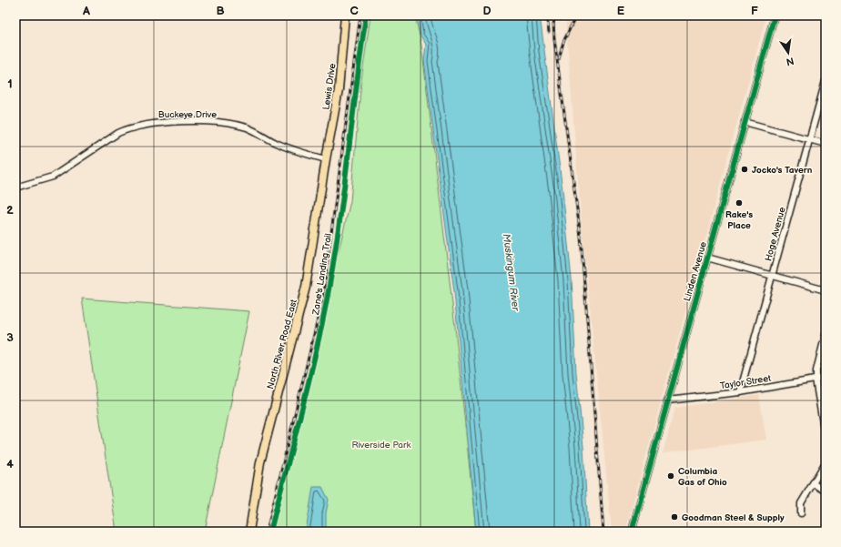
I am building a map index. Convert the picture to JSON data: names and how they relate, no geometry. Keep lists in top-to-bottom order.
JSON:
{
  "streets": {
    "main road": ["Lewis Drive", "North River Road East"],
    "street": [
      "Buckeye Drive",
      "Hoge Avenue",
      "Linden Avenue",
      "Taylor Street"
    ],
    "cycle path": ["Zane's Landing Trail"]
  },
  "crossings": [
    ["Lewis Drive", "Buckeye Drive"],
    ["Lewis Drive", "North River Road East"],
    ["Buckeye Drive", "North River Road East"],
    ["Hoge Avenue", "Taylor Street"],
    ["Linden Avenue", "Taylor Street"]
  ],
  "water": ["Muskingum River"],
  "parks": ["Riverside Park"],
  "places": [
    "Jocko's Tavern",
    "Rake's Place",
    "Columbia Gas of Ohio",
    "Goodman Steel & Supply"
  ],
  "north": "bottom",
  "grid": {
    "columns": [
      "A",
      "B",
      "C",
      "D",
      "E",
      "F"
    ],
    "rows": [
      "1",
      "2",
      "3",
      "4"
    ]
  }
}
